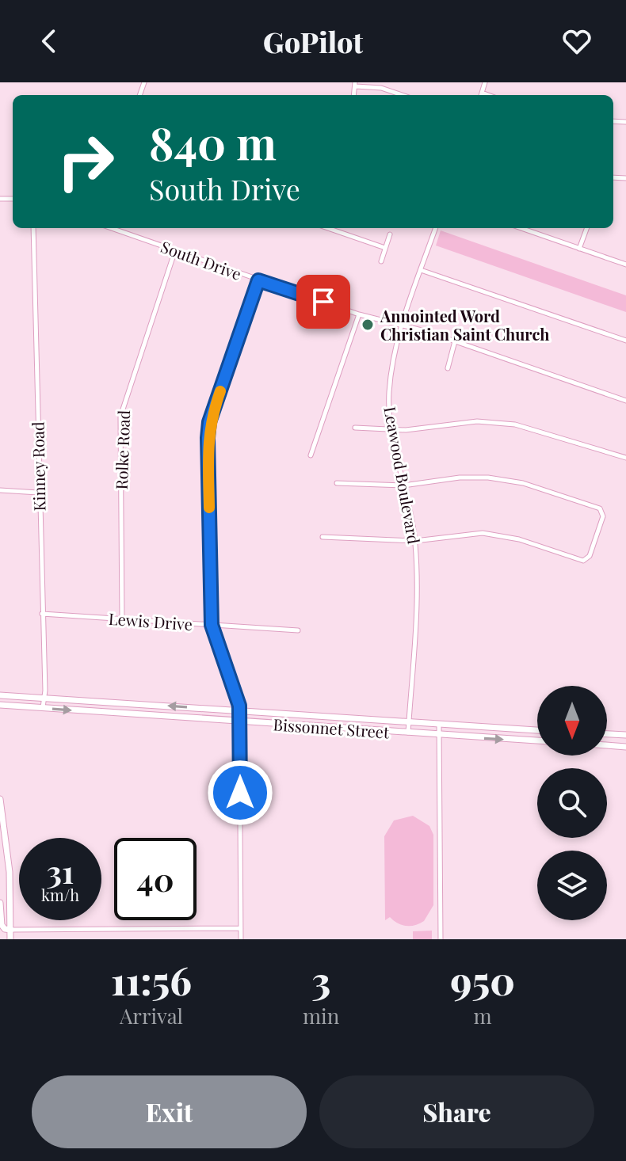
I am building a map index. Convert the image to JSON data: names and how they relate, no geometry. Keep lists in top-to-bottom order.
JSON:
{
  "streets": {
    "main road": ["Bissonnet Street"],
    "street": [
      "South Drive",
      "Rolke Road",
      "Kinney Road",
      "Leawood Boulevard",
      "Lewis Drive"
    ]
  },
  "crossings": [
    ["South Drive", "Rolke Road"],
    ["South Drive", "Leawood Boulevard"],
    ["Rolke Road", "Lewis Drive"],
    ["Kinney Road", "Lewis Drive"],
    ["Kinney Road", "Bissonnet Street"],
    ["Leawood Boulevard", "Bissonnet Street"]
  ],
  "places": ["Annointed Word Christian Saint Church"],
  "north": "bottom",
  "page": {
    "header": "GoPilot",
    "turn": ["840 m", "South Drive"],
    "speed": "31 km/h",
    "limit": "40",
    "eta": [
      "11:56",
      "Arrival",
      "3",
      "min",
      "950",
      "m"
    ],
    "buttons": ["Exit", "Share"]
  }
}
